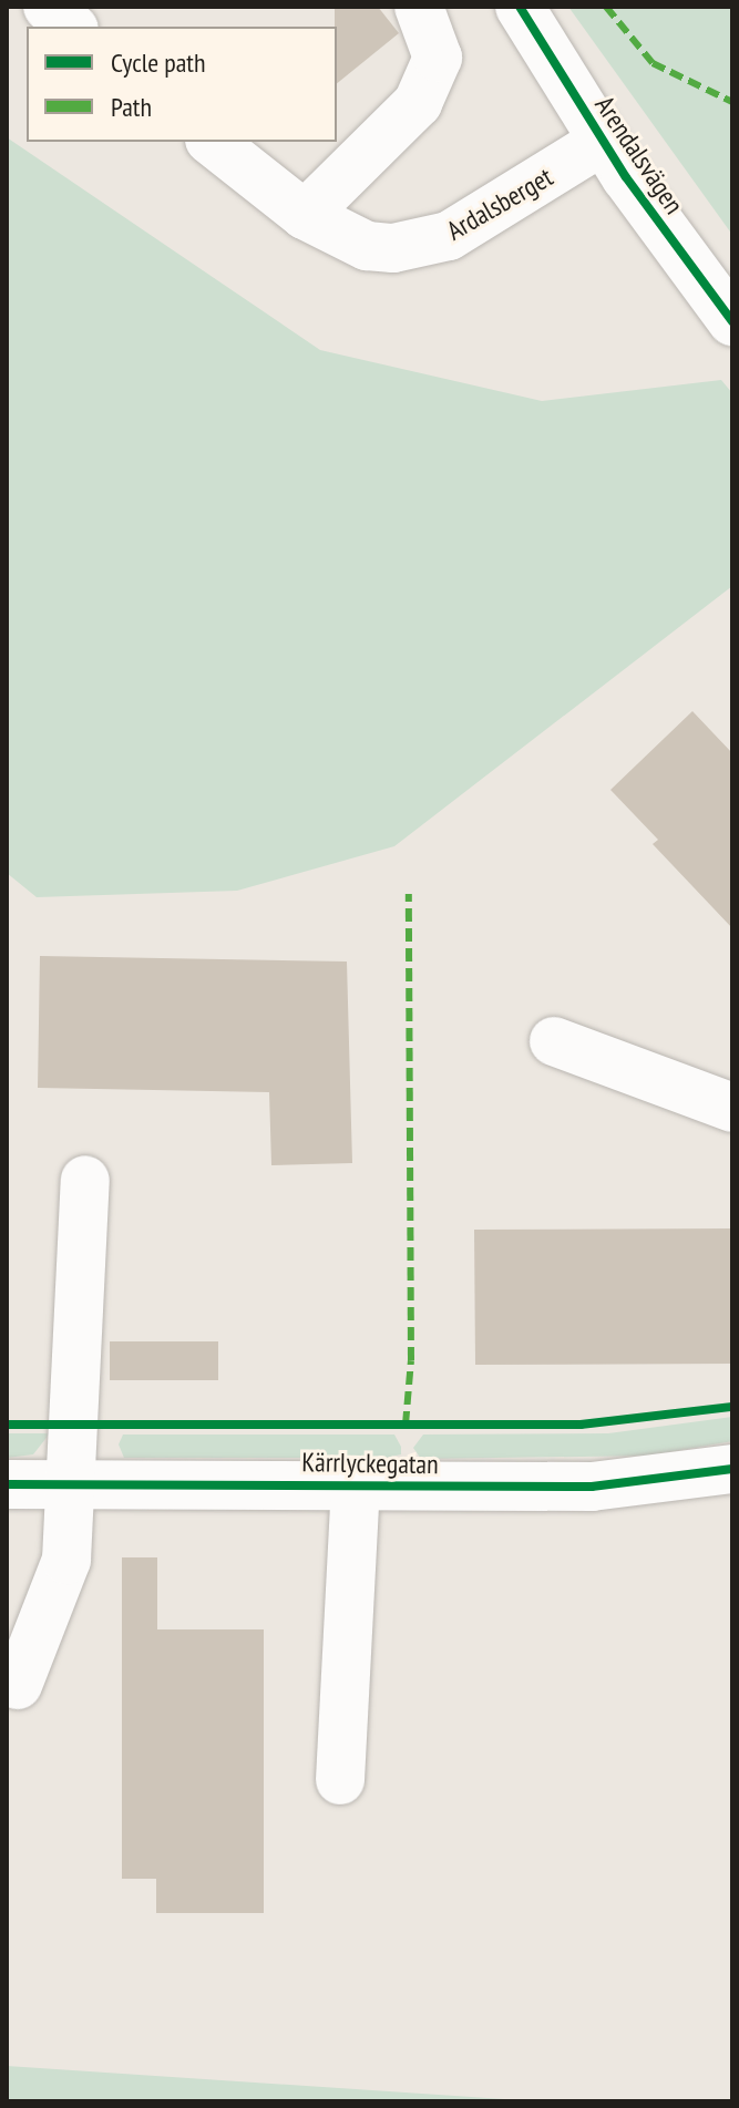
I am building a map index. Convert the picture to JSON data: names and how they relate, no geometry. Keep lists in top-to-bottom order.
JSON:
{
  "streets": {
    "street": ["Arendalsvägen", "Ardalsberget", "Kärrlyckegatan"]
  },
  "crossings": [
    ["Arendalsvägen", "Ardalsberget"]
  ],
  "legend": ["Cycle path", "Path"]
}
